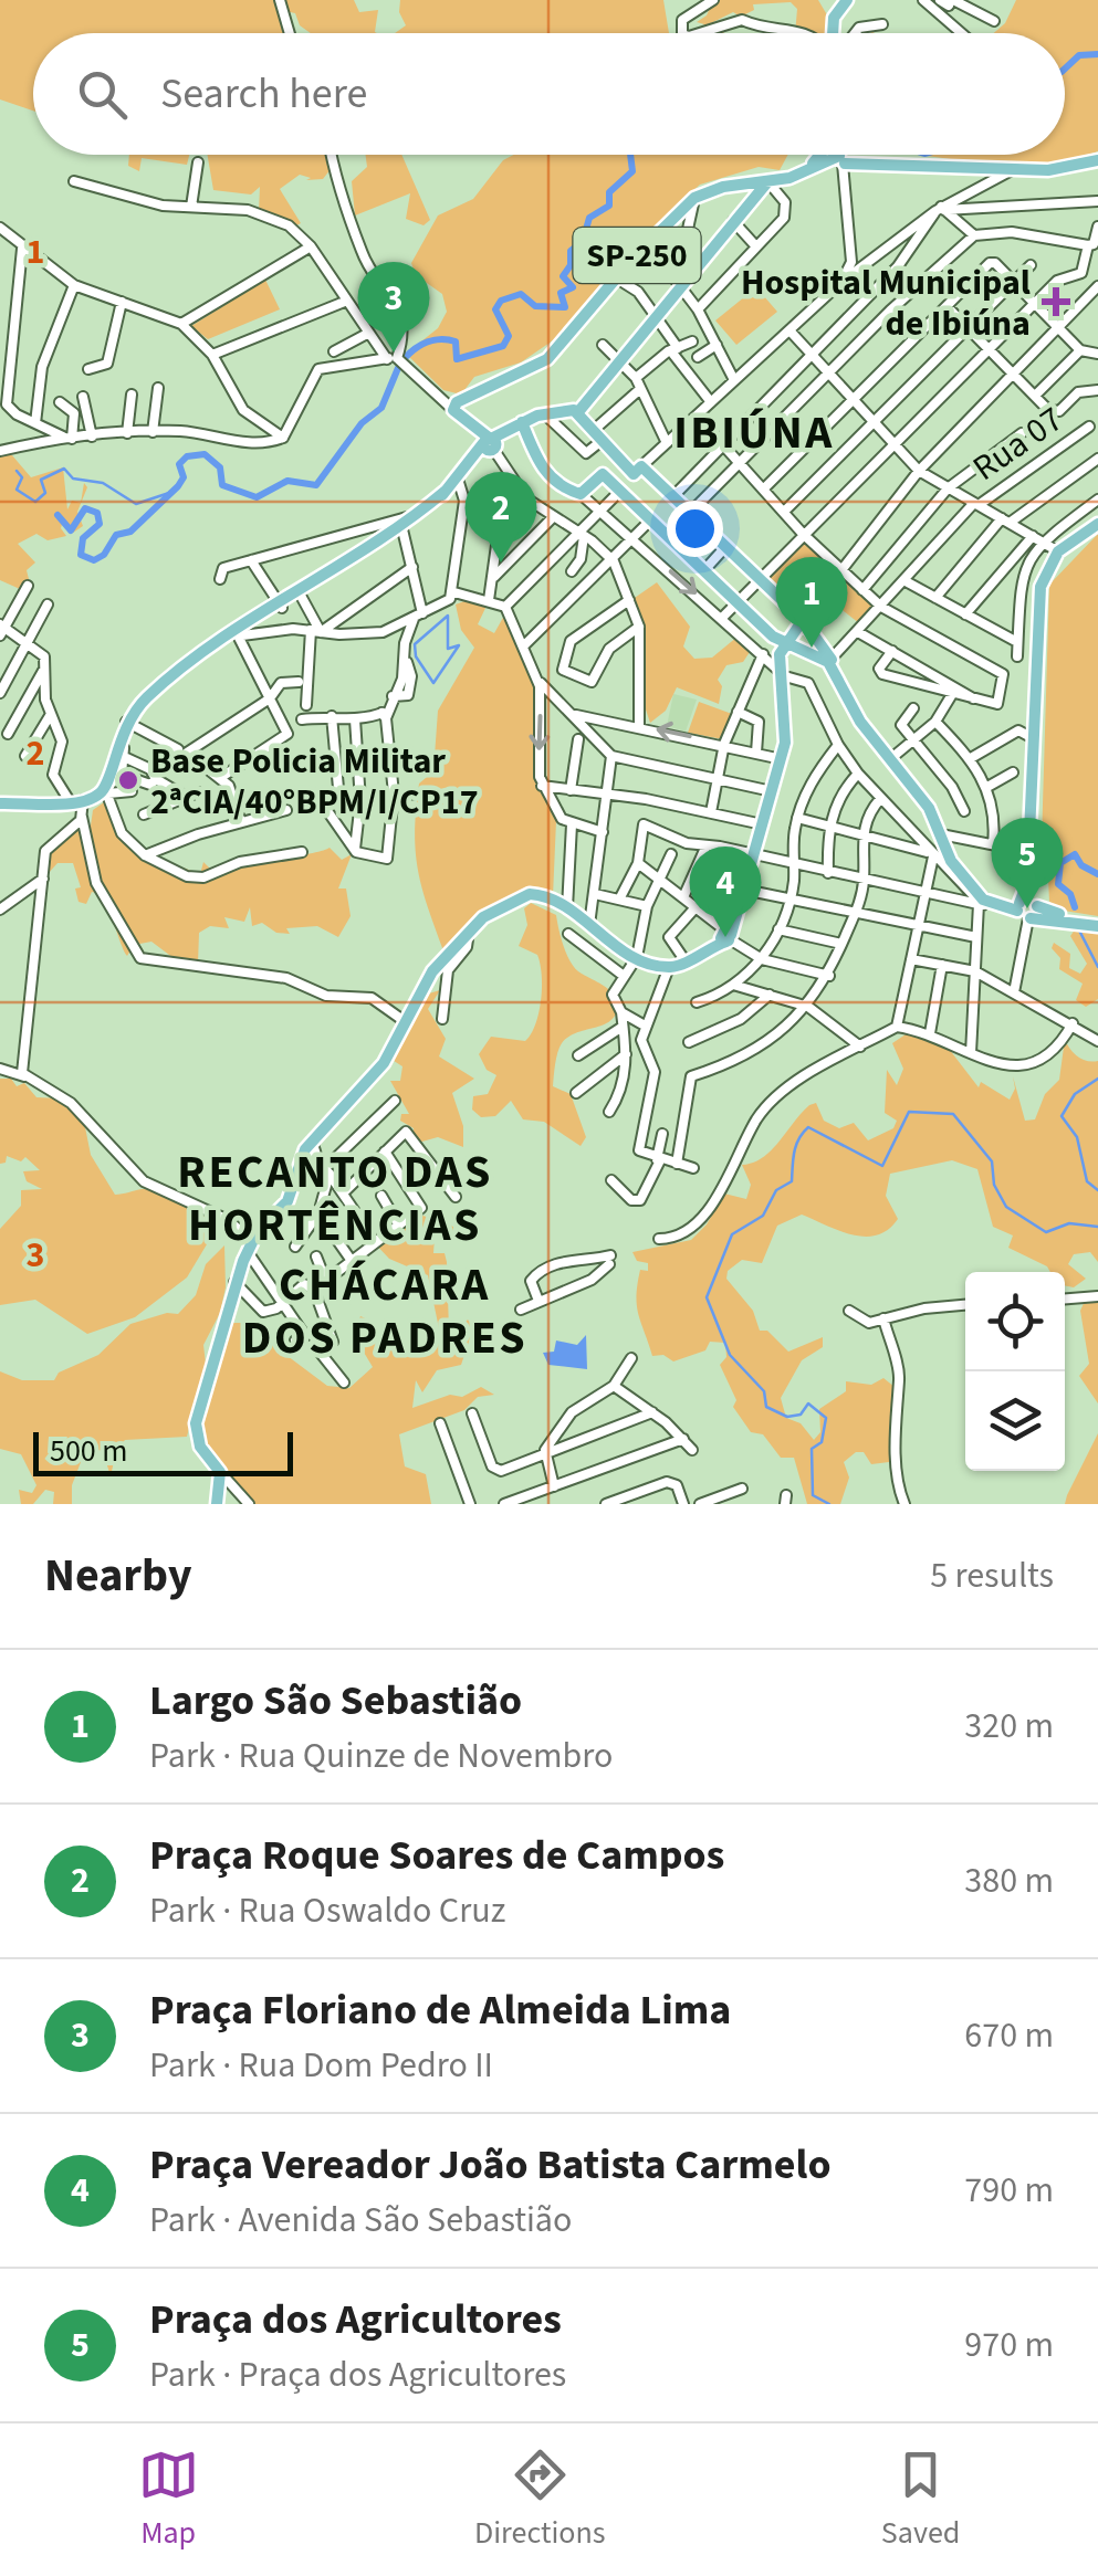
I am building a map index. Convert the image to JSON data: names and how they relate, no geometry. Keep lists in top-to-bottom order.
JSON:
{
  "streets": {
    "main road": ["SP-250"],
    "street": ["Rua 07"]
  },
  "districts": ["IBIÚNA", "RECANTO DAS HORTÊNCIAS", "CHÁCARA DOS PADRES"],
  "places": {
    "health": ["Hospital Municipal de Ibiúna"],
    "other": ["Base Policia Militar 2ªCIA/40°BPM/I/CP17"]
  },
  "scale_bar": "500 m",
  "page": {
    "search": "Search here",
    "pins": [
      "3",
      "2",
      "1",
      "5",
      "4"
    ],
    "scale": "500 m",
    "heading": ["Nearby", "5 results"],
    "list": [
      {
        "mark": "1",
        "name": "Largo São Sebastião",
        "note": "Park · Rua Quinze de Novembro",
        "value": "320 m"
      },
      {
        "mark": "2",
        "name": "Praça Roque Soares de Campos",
        "note": "Park · Rua Oswaldo Cruz",
        "value": "380 m"
      },
      {
        "mark": "3",
        "name": "Praça Floriano de Almeida Lima",
        "note": "Park · Rua Dom Pedro II",
        "value": "670 m"
      },
      {
        "mark": "4",
        "name": "Praça Vereador João Batista Carmelo",
        "note": "Park · Avenida São Sebastião",
        "value": "790 m"
      },
      {
        "mark": "5",
        "name": "Praça dos Agricultores",
        "note": "Park · Praça dos Agricultores",
        "value": "970 m"
      }
    ],
    "nav": ["Map", "Directions", "Saved"]
  },
  "grid": {
    "rows": ["1", "2", "3"]
  }
}
